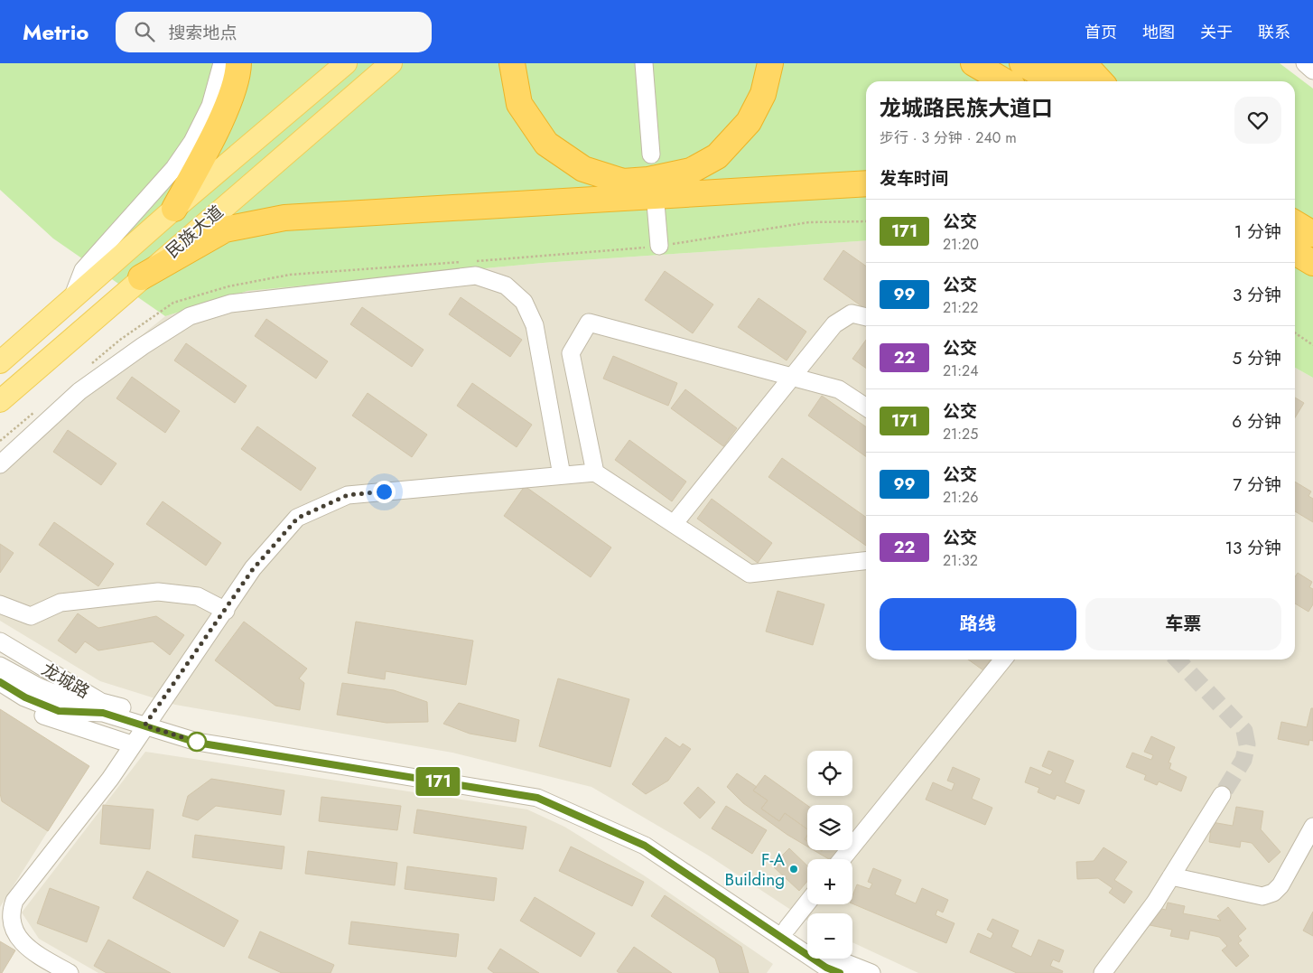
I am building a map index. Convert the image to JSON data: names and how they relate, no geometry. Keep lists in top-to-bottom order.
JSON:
{
  "streets": {
    "main road": ["民族大道"],
    "street": ["龙城路"]
  },
  "places": ["F-A Building"],
  "lines": ["bus line 171"],
  "page": {
    "header": "Metrio",
    "search": "搜索地点",
    "nav": [
      "首页",
      "地图",
      "关于",
      "联系"
    ],
    "on_map": "171",
    "heading": [
      ["龙城路民族大道口", "步行 · 3 分钟 · 240 m"],
      "发车时间"
    ],
    "list": [
      {
        "mark": "171",
        "name": "公交",
        "note": "21:20",
        "value": "1 分钟"
      },
      {
        "mark": "99",
        "name": "公交",
        "note": "21:22",
        "value": "3 分钟"
      },
      {
        "mark": "22",
        "name": "公交",
        "note": "21:24",
        "value": "5 分钟"
      },
      {
        "mark": "171",
        "name": "公交",
        "note": "21:25",
        "value": "6 分钟"
      },
      {
        "mark": "99",
        "name": "公交",
        "note": "21:26",
        "value": "7 分钟"
      },
      {
        "mark": "22",
        "name": "公交",
        "note": "21:32",
        "value": "13 分钟"
      }
    ],
    "buttons": ["路线", "车票"],
    "map_buttons": ["+", "−"]
  }
}
